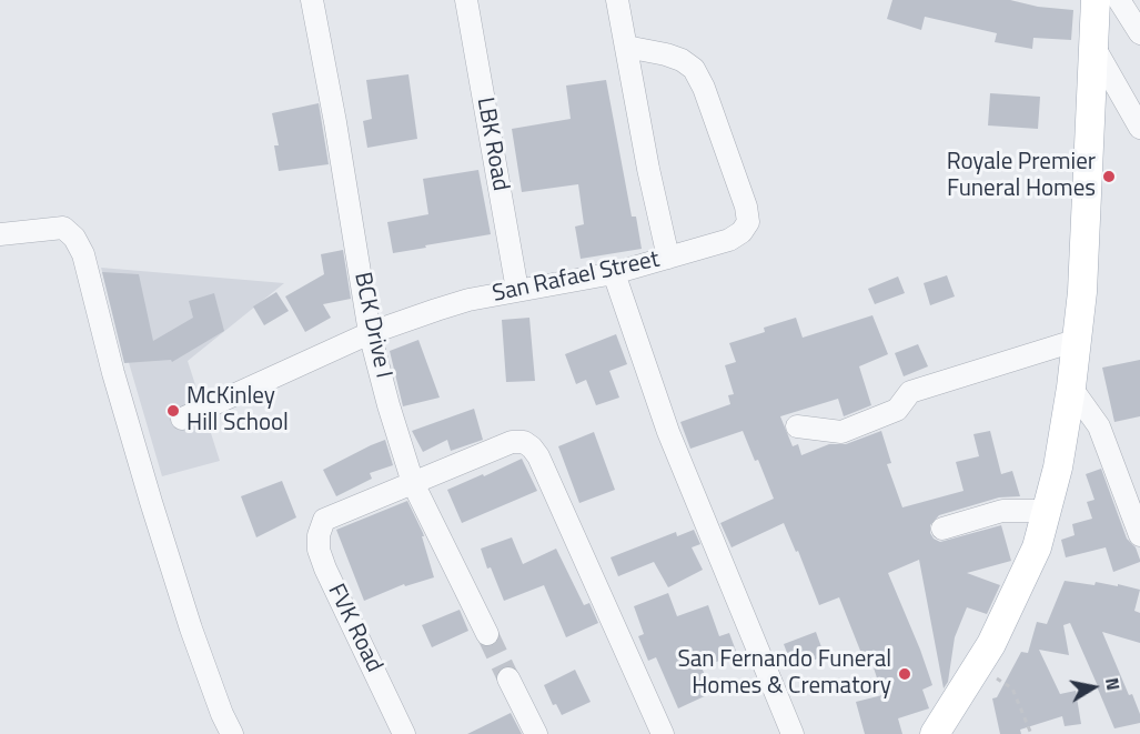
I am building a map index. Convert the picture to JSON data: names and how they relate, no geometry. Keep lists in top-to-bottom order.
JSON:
{
  "streets": {
    "street": [
      "LBK Road",
      "San Rafael Street",
      "BCK Drive I",
      "FVK Road"
    ]
  },
  "crossings": [
    ["LBK Road", "San Rafael Street"],
    ["San Rafael Street", "BCK Drive I"],
    ["BCK Drive I", "FVK Road"]
  ],
  "places": ["Royale Premier Funeral Homes", "McKinley Hill School", "San Fernando Funeral Homes & Crematory"],
  "north": "right"
}
